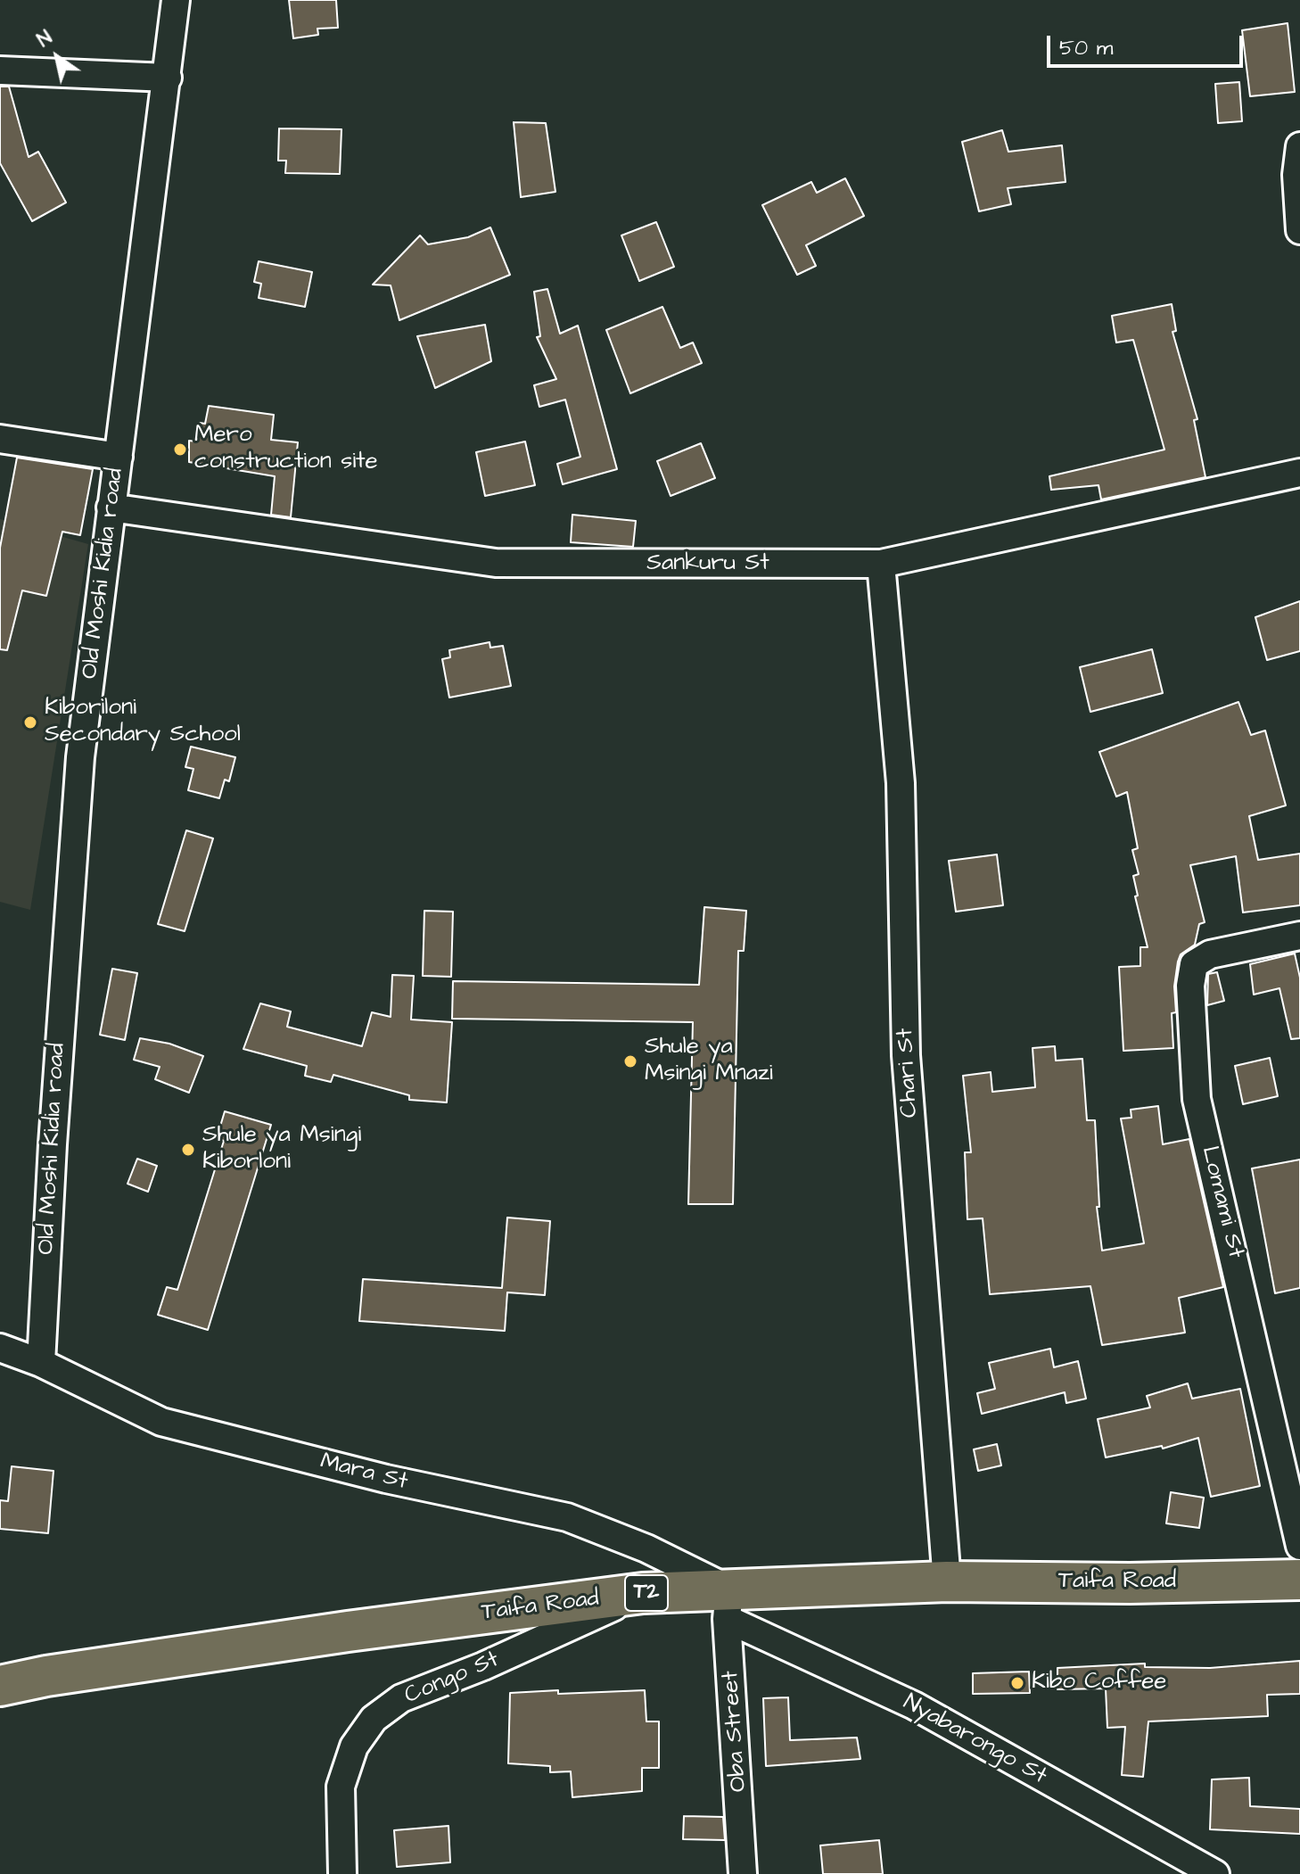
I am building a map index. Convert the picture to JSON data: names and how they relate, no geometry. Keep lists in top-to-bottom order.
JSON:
{
  "streets": {
    "highway": ["Taifa Road", "T2"],
    "street": [
      "Sankuru St",
      "Old Moshi Kidia road",
      "Chari St",
      "Lomami St",
      "Mara St",
      "Congo St",
      "Oba Street",
      "Nyabarongo St"
    ]
  },
  "crossings": [
    ["Sankuru St", "Old Moshi Kidia road"],
    ["Sankuru St", "Chari St"],
    ["Old Moshi Kidia road", "Mara St"],
    ["Chari St", "Taifa Road"],
    ["Mara St", "Taifa Road"],
    ["Mara St", "Oba Street"],
    ["Mara St", "Nyabarongo St"],
    ["Taifa Road", "Congo St"],
    ["Taifa Road", "Oba Street"],
    ["Taifa Road", "Nyabarongo St"],
    ["Oba Street", "Nyabarongo St"]
  ],
  "places": [
    "Mero construction site",
    "Kiboriloni Secondary School",
    "Shule ya Msingi Mnazi",
    "Shule ya Msingi Kiborloni",
    "Kibo Coffee"
  ],
  "scale_bar": "50 m",
  "north": "top left"
}
